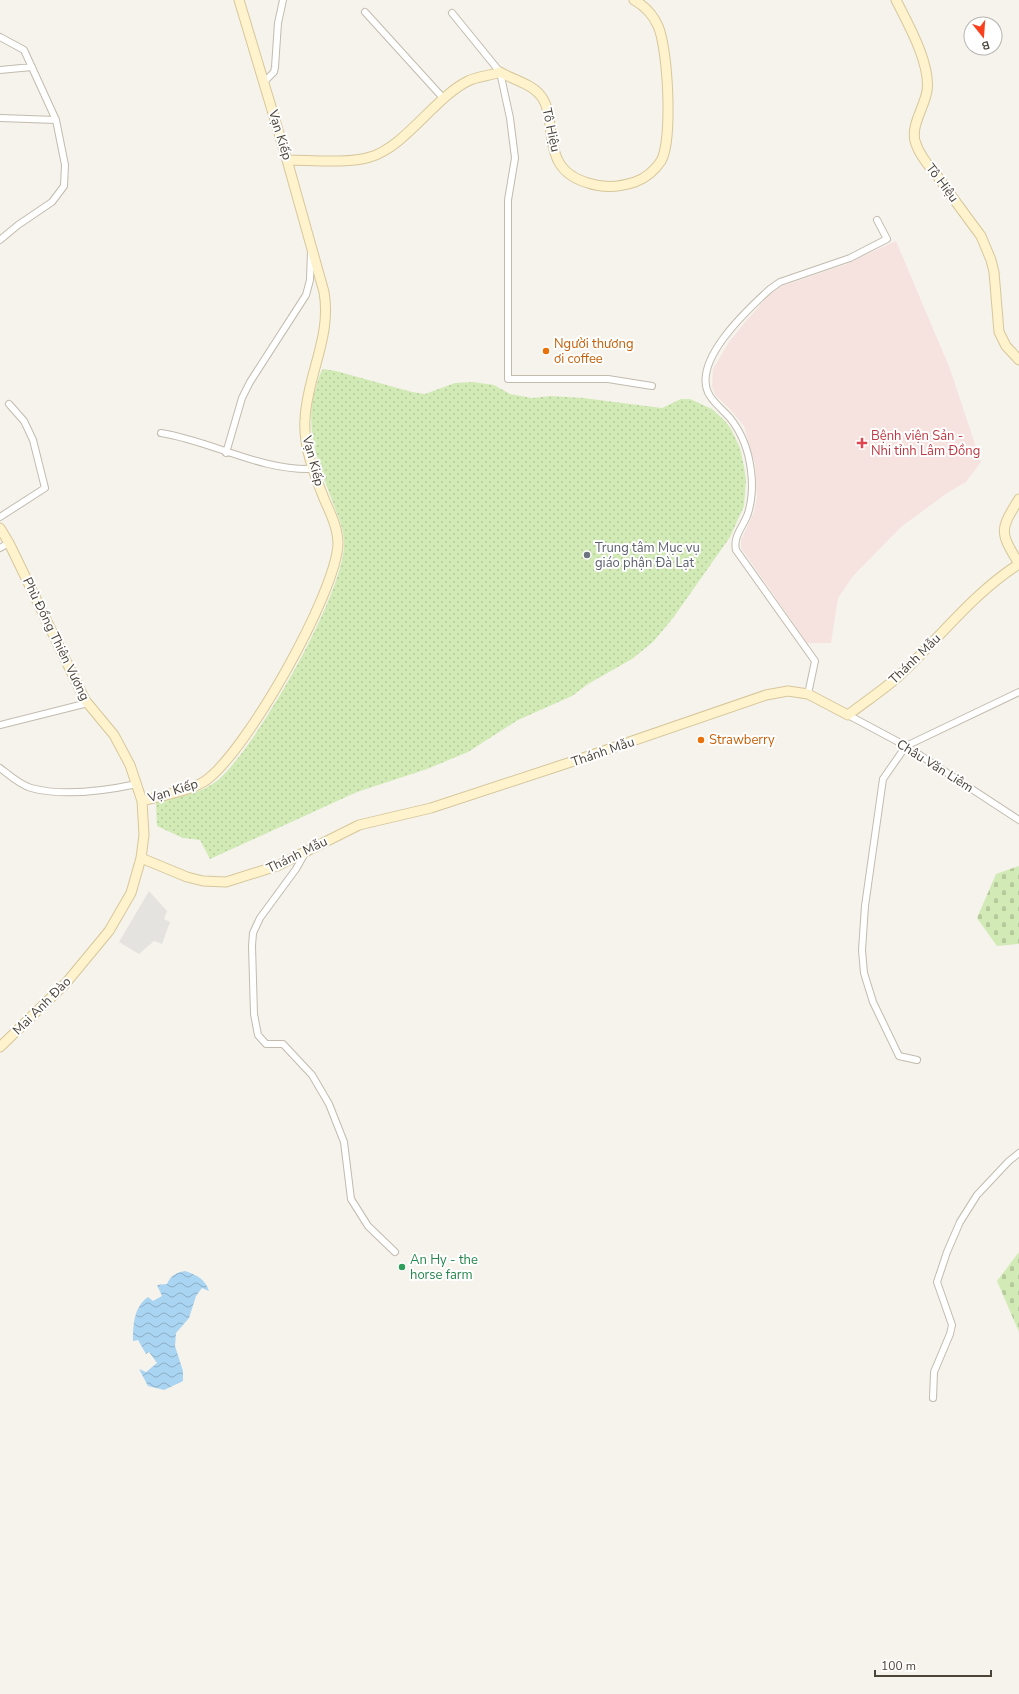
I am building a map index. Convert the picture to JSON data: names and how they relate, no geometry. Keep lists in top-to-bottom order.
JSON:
{
  "streets": {
    "street": [
      "Tô Hiệu",
      "Vạn Kiếp",
      "Phù Đổng Thiên Vương",
      "Thánh Mẫu",
      "Châu Văn Liêm",
      "Mai Anh Đào"
    ]
  },
  "crossings": [
    ["Vạn Kiếp", "Phù Đổng Thiên Vương"],
    ["Phù Đổng Thiên Vương", "Thánh Mẫu"],
    ["Phù Đổng Thiên Vương", "Mai Anh Đào"],
    ["Thánh Mẫu", "Châu Văn Liêm"]
  ],
  "places": {
    "other": [
      "Người thương ơi coffee",
      "Trung tâm Mục vụ giáo phận Đà Lạt",
      "Strawberry",
      "An Hy - the horse farm"
    ],
    "health": ["Bệnh viện Sản - Nhi tỉnh Lâm Đồng"]
  },
  "scale_bar": "100 m",
  "north": "bottom"
}
